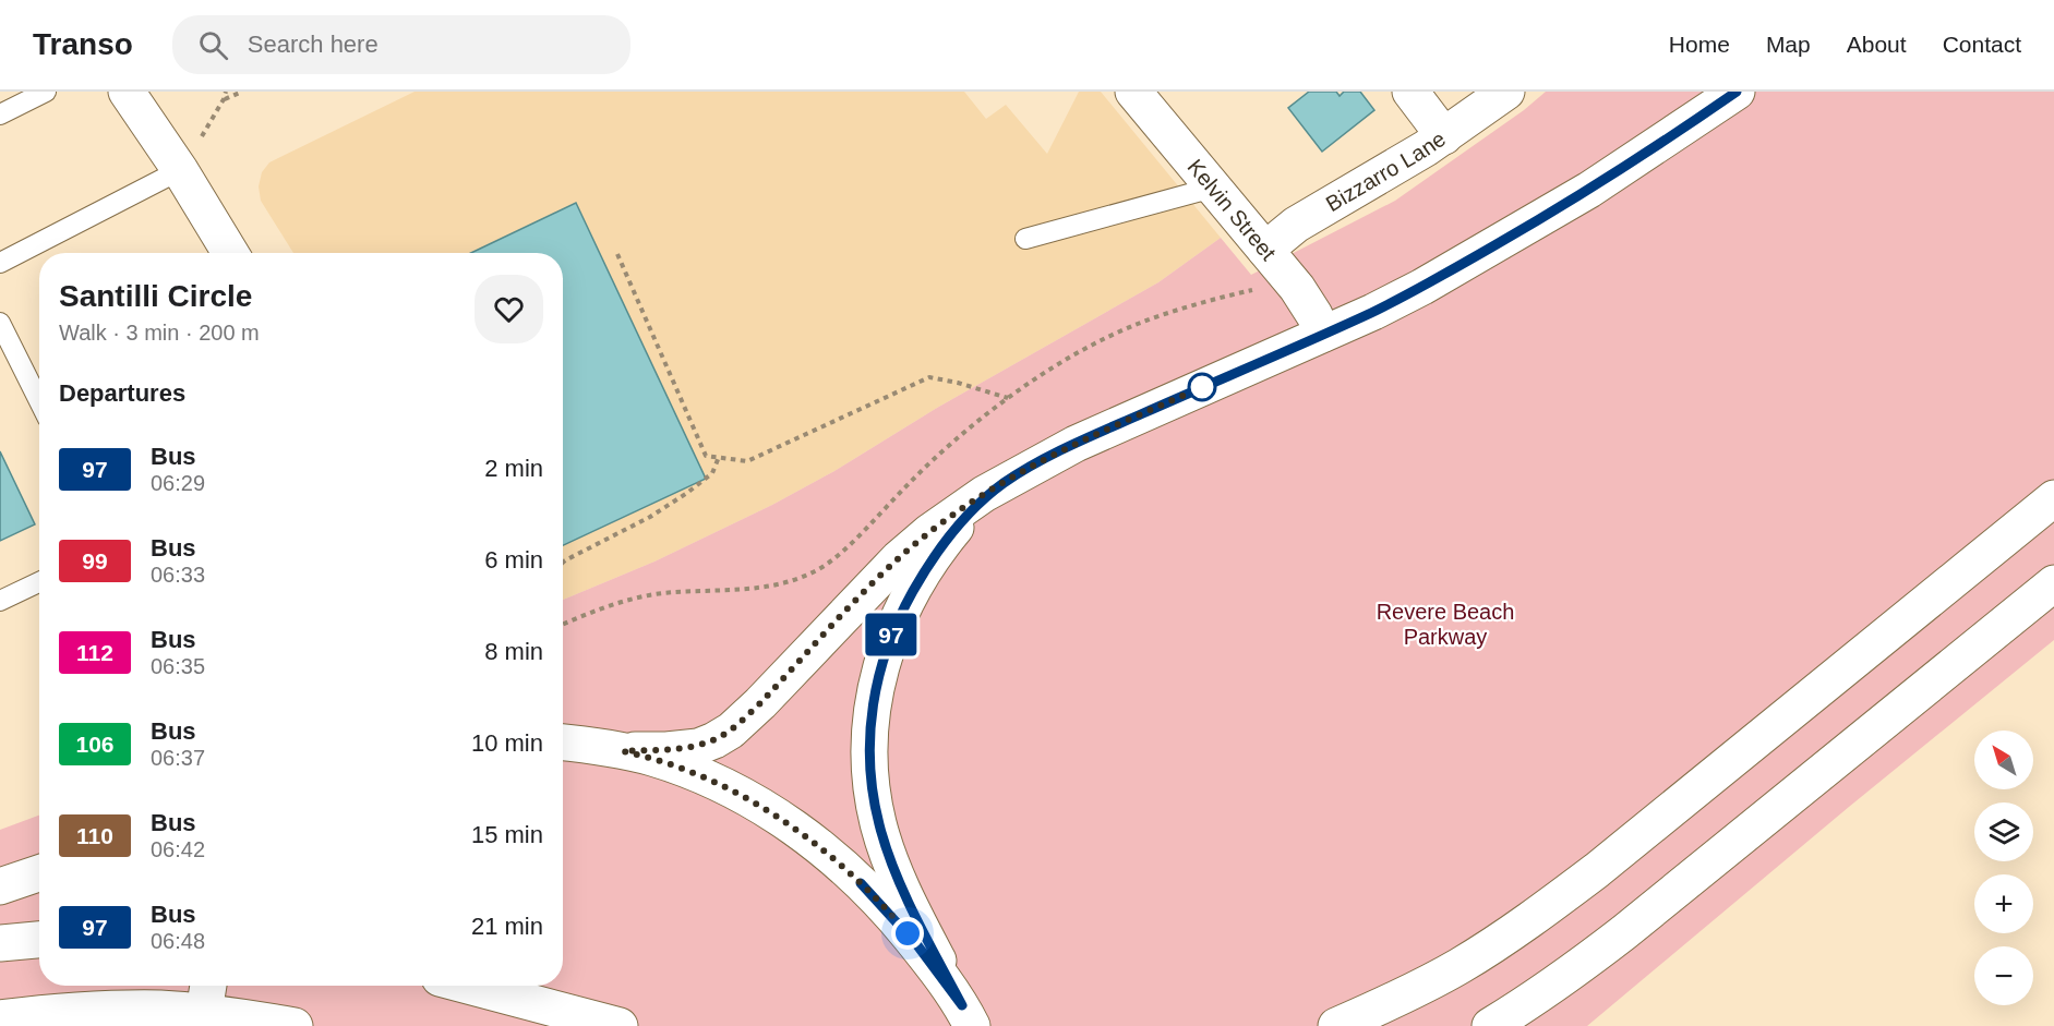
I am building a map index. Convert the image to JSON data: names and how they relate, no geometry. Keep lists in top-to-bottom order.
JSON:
{
  "streets": {
    "main road": ["Bizzarro Lane", "Kelvin Street"]
  },
  "crossings": [
    ["Bizzarro Lane", "Kelvin Street"]
  ],
  "parks": ["Revere Beach Parkway"],
  "lines": ["bus line 97"],
  "north": "top left",
  "page": {
    "header": "Transo",
    "search": "Search here",
    "nav": [
      "Home",
      "Map",
      "About",
      "Contact"
    ],
    "on_map": "97",
    "heading": [
      ["Santilli Circle", "Walk · 3 min · 200 m"],
      "Departures"
    ],
    "list": [
      {
        "mark": "97",
        "name": "Bus",
        "note": "06:29",
        "value": "2 min"
      },
      {
        "mark": "99",
        "name": "Bus",
        "note": "06:33",
        "value": "6 min"
      },
      {
        "mark": "112",
        "name": "Bus",
        "note": "06:35",
        "value": "8 min"
      },
      {
        "mark": "106",
        "name": "Bus",
        "note": "06:37",
        "value": "10 min"
      },
      {
        "mark": "110",
        "name": "Bus",
        "note": "06:42",
        "value": "15 min"
      },
      {
        "mark": "97",
        "name": "Bus",
        "note": "06:48",
        "value": "21 min"
      }
    ],
    "map_buttons": ["+", "−"]
  }
}
